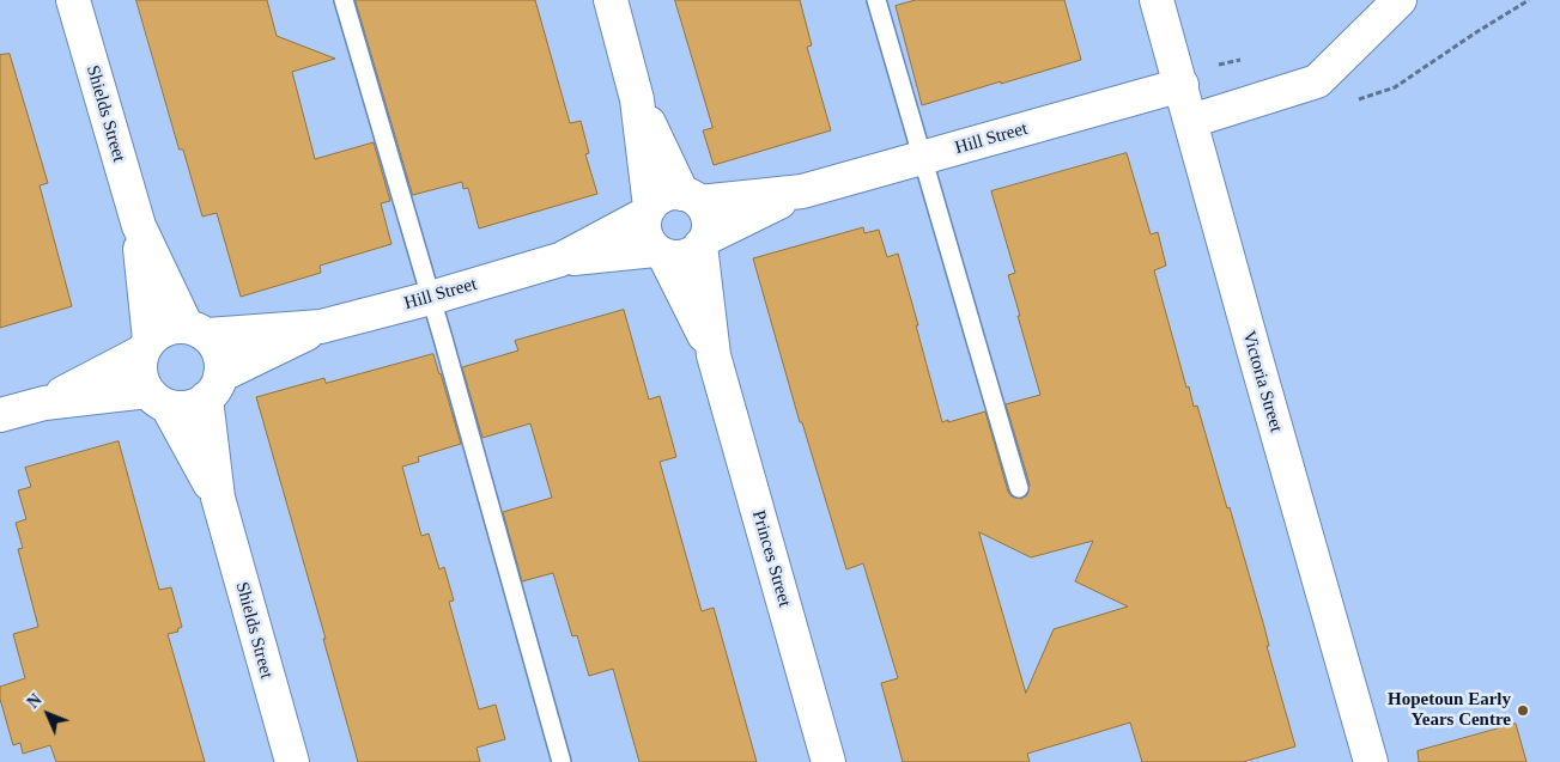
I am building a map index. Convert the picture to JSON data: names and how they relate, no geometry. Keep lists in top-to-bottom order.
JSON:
{
  "streets": {
    "street": [
      "Shields Street",
      "Hill Street",
      "Victoria Street",
      "Princes Street"
    ]
  },
  "crossings": [
    ["Shields Street", "Hill Street"],
    ["Hill Street", "Victoria Street"],
    ["Hill Street", "Princes Street"]
  ],
  "places": ["Hopetoun Early Years Centre"],
  "north": "top left"
}
